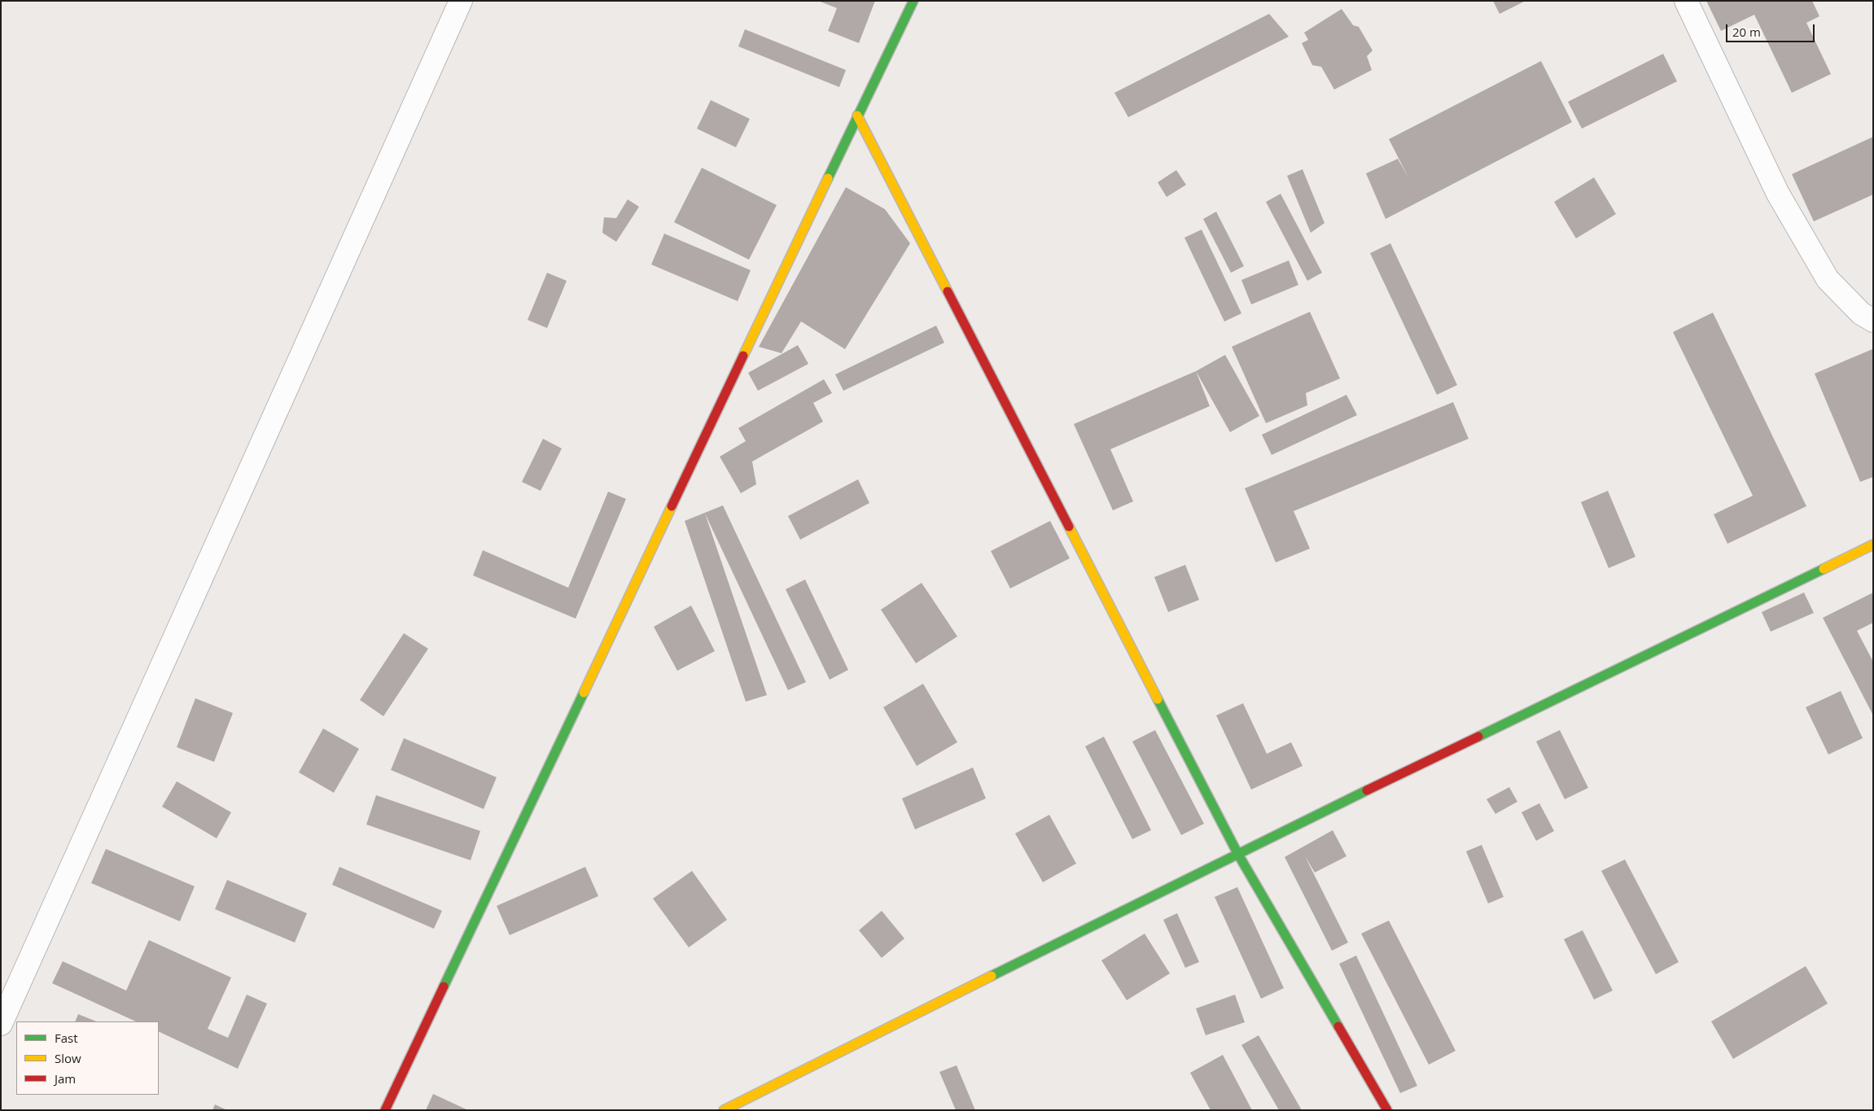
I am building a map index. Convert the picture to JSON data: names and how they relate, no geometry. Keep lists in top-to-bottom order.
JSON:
{
  "legend": ["Fast", "Slow", "Jam"],
  "scale_bar": "20 m"
}
